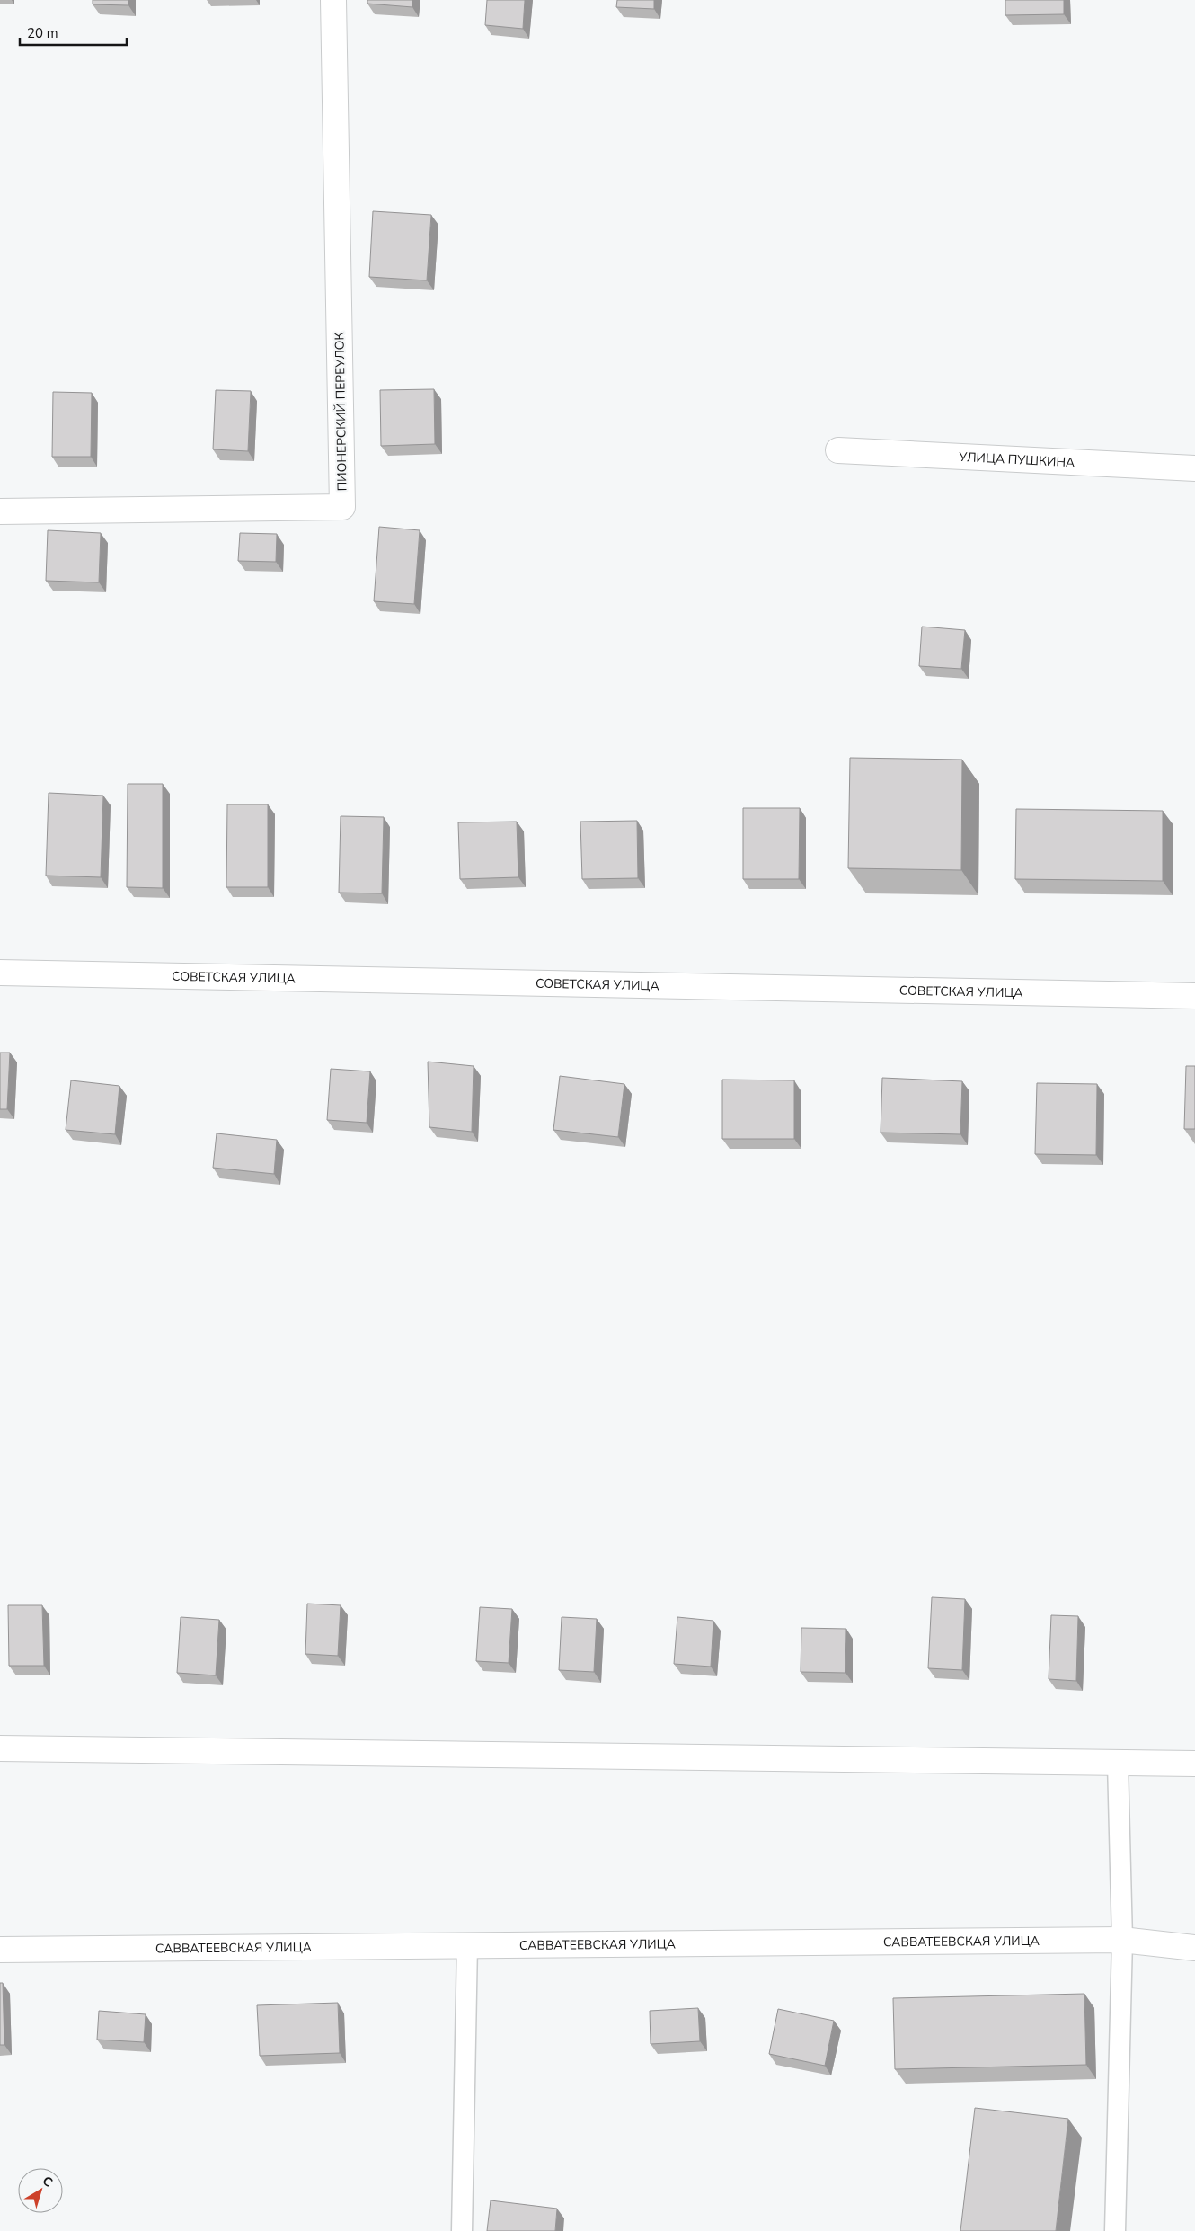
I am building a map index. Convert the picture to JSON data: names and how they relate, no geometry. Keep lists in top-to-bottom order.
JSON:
{
  "streets": {
    "street": [
      "ПИОНЕРСКИЙ ПЕРЕУЛОК",
      "УЛИЦА ПУШКИНА",
      "СОВЕТСКАЯ УЛИЦА",
      "САВВАТЕЕВСКАЯ УЛИЦА"
    ]
  },
  "scale_bar": "20 m",
  "north": "top right"
}
